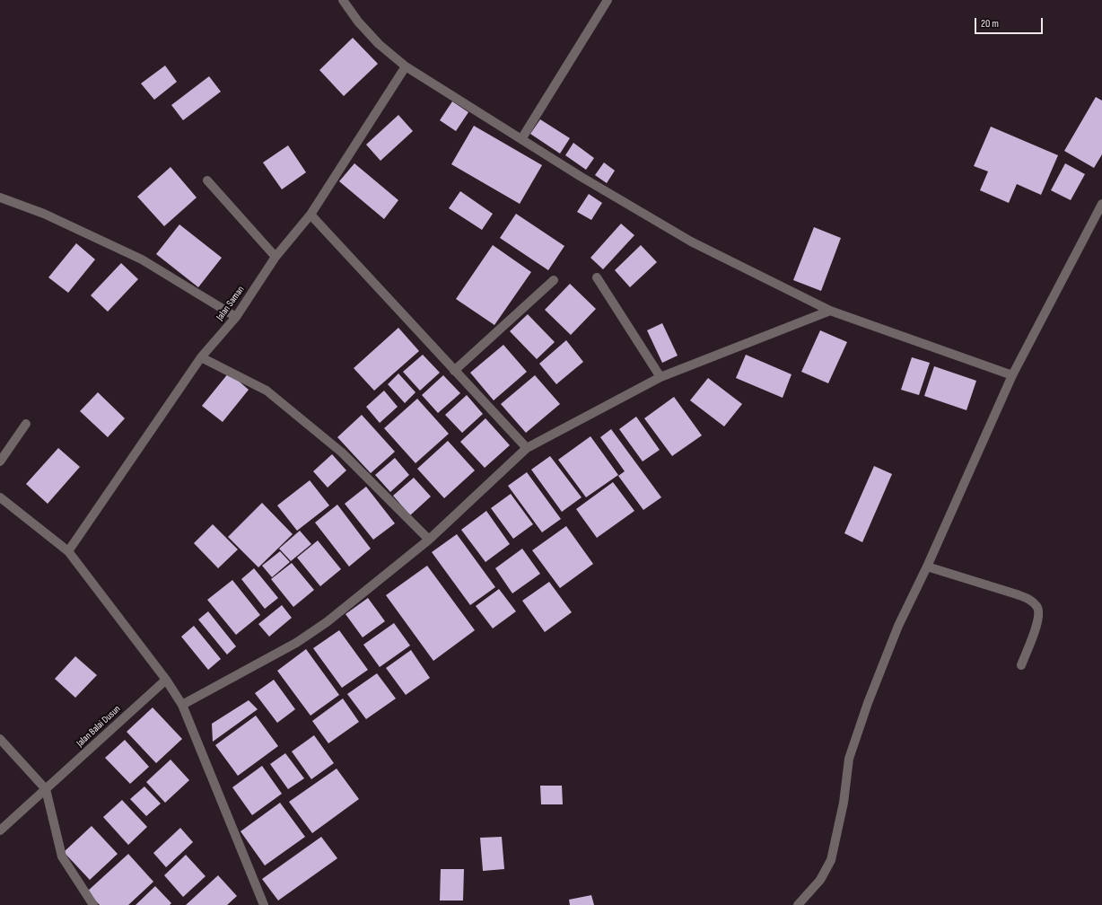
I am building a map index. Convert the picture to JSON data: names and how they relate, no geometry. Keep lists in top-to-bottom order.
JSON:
{
  "streets": {
    "street": ["Jalan Saman", "Jalan Balai Dusun"]
  },
  "scale_bar": "20 m"
}
